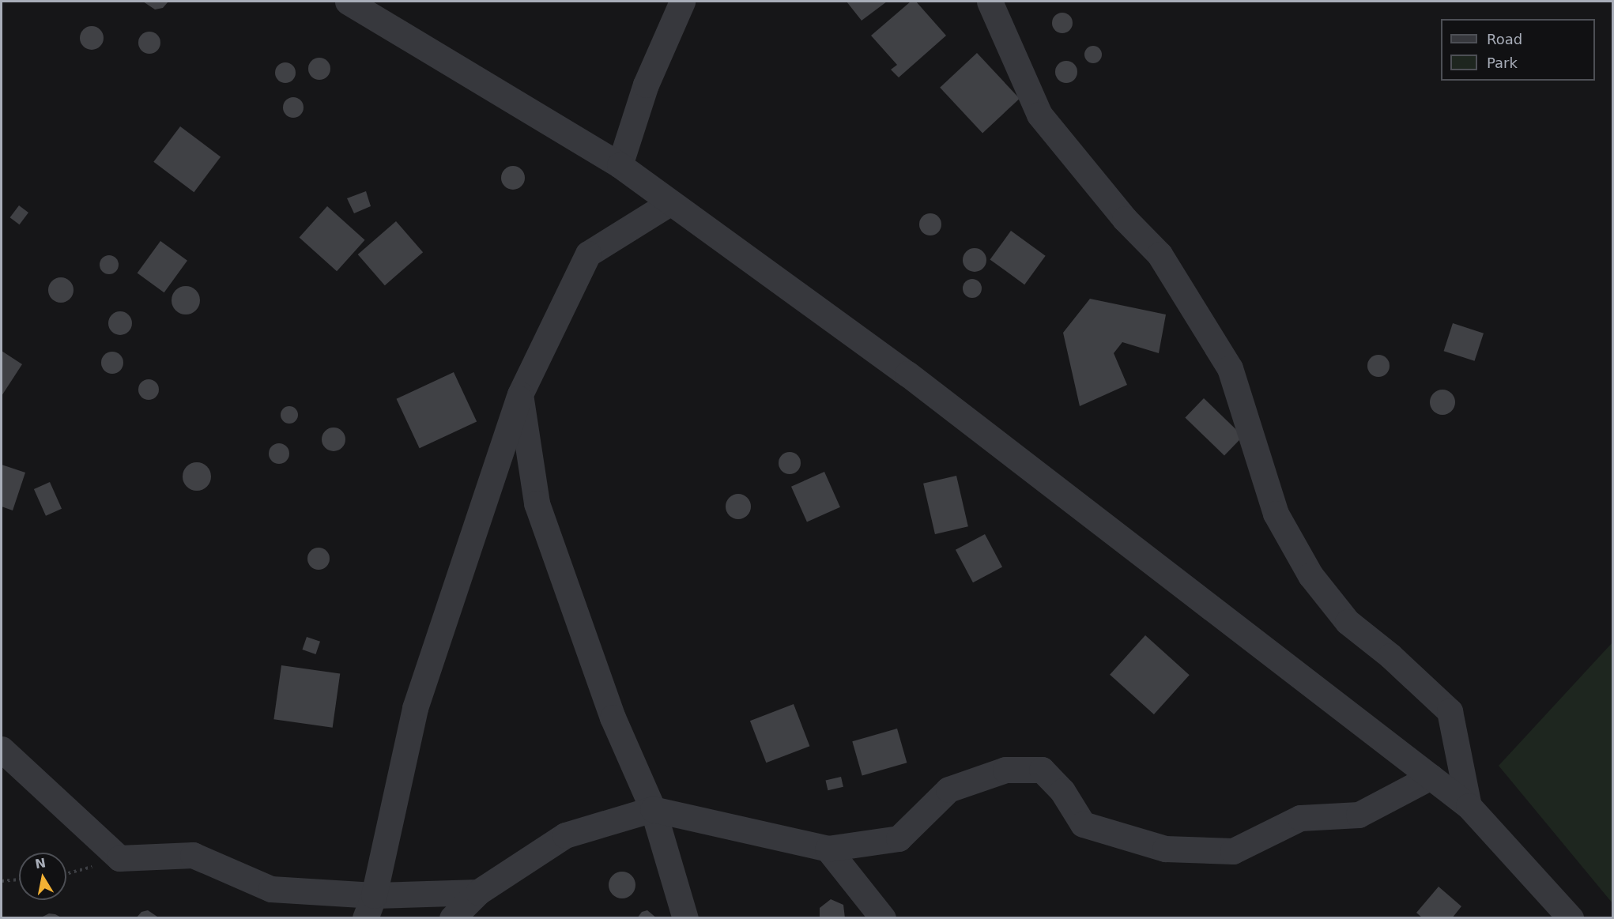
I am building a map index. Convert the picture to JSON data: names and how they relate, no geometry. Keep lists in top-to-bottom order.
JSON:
{
  "legend": ["Road", "Park"],
  "north": "top"
}
